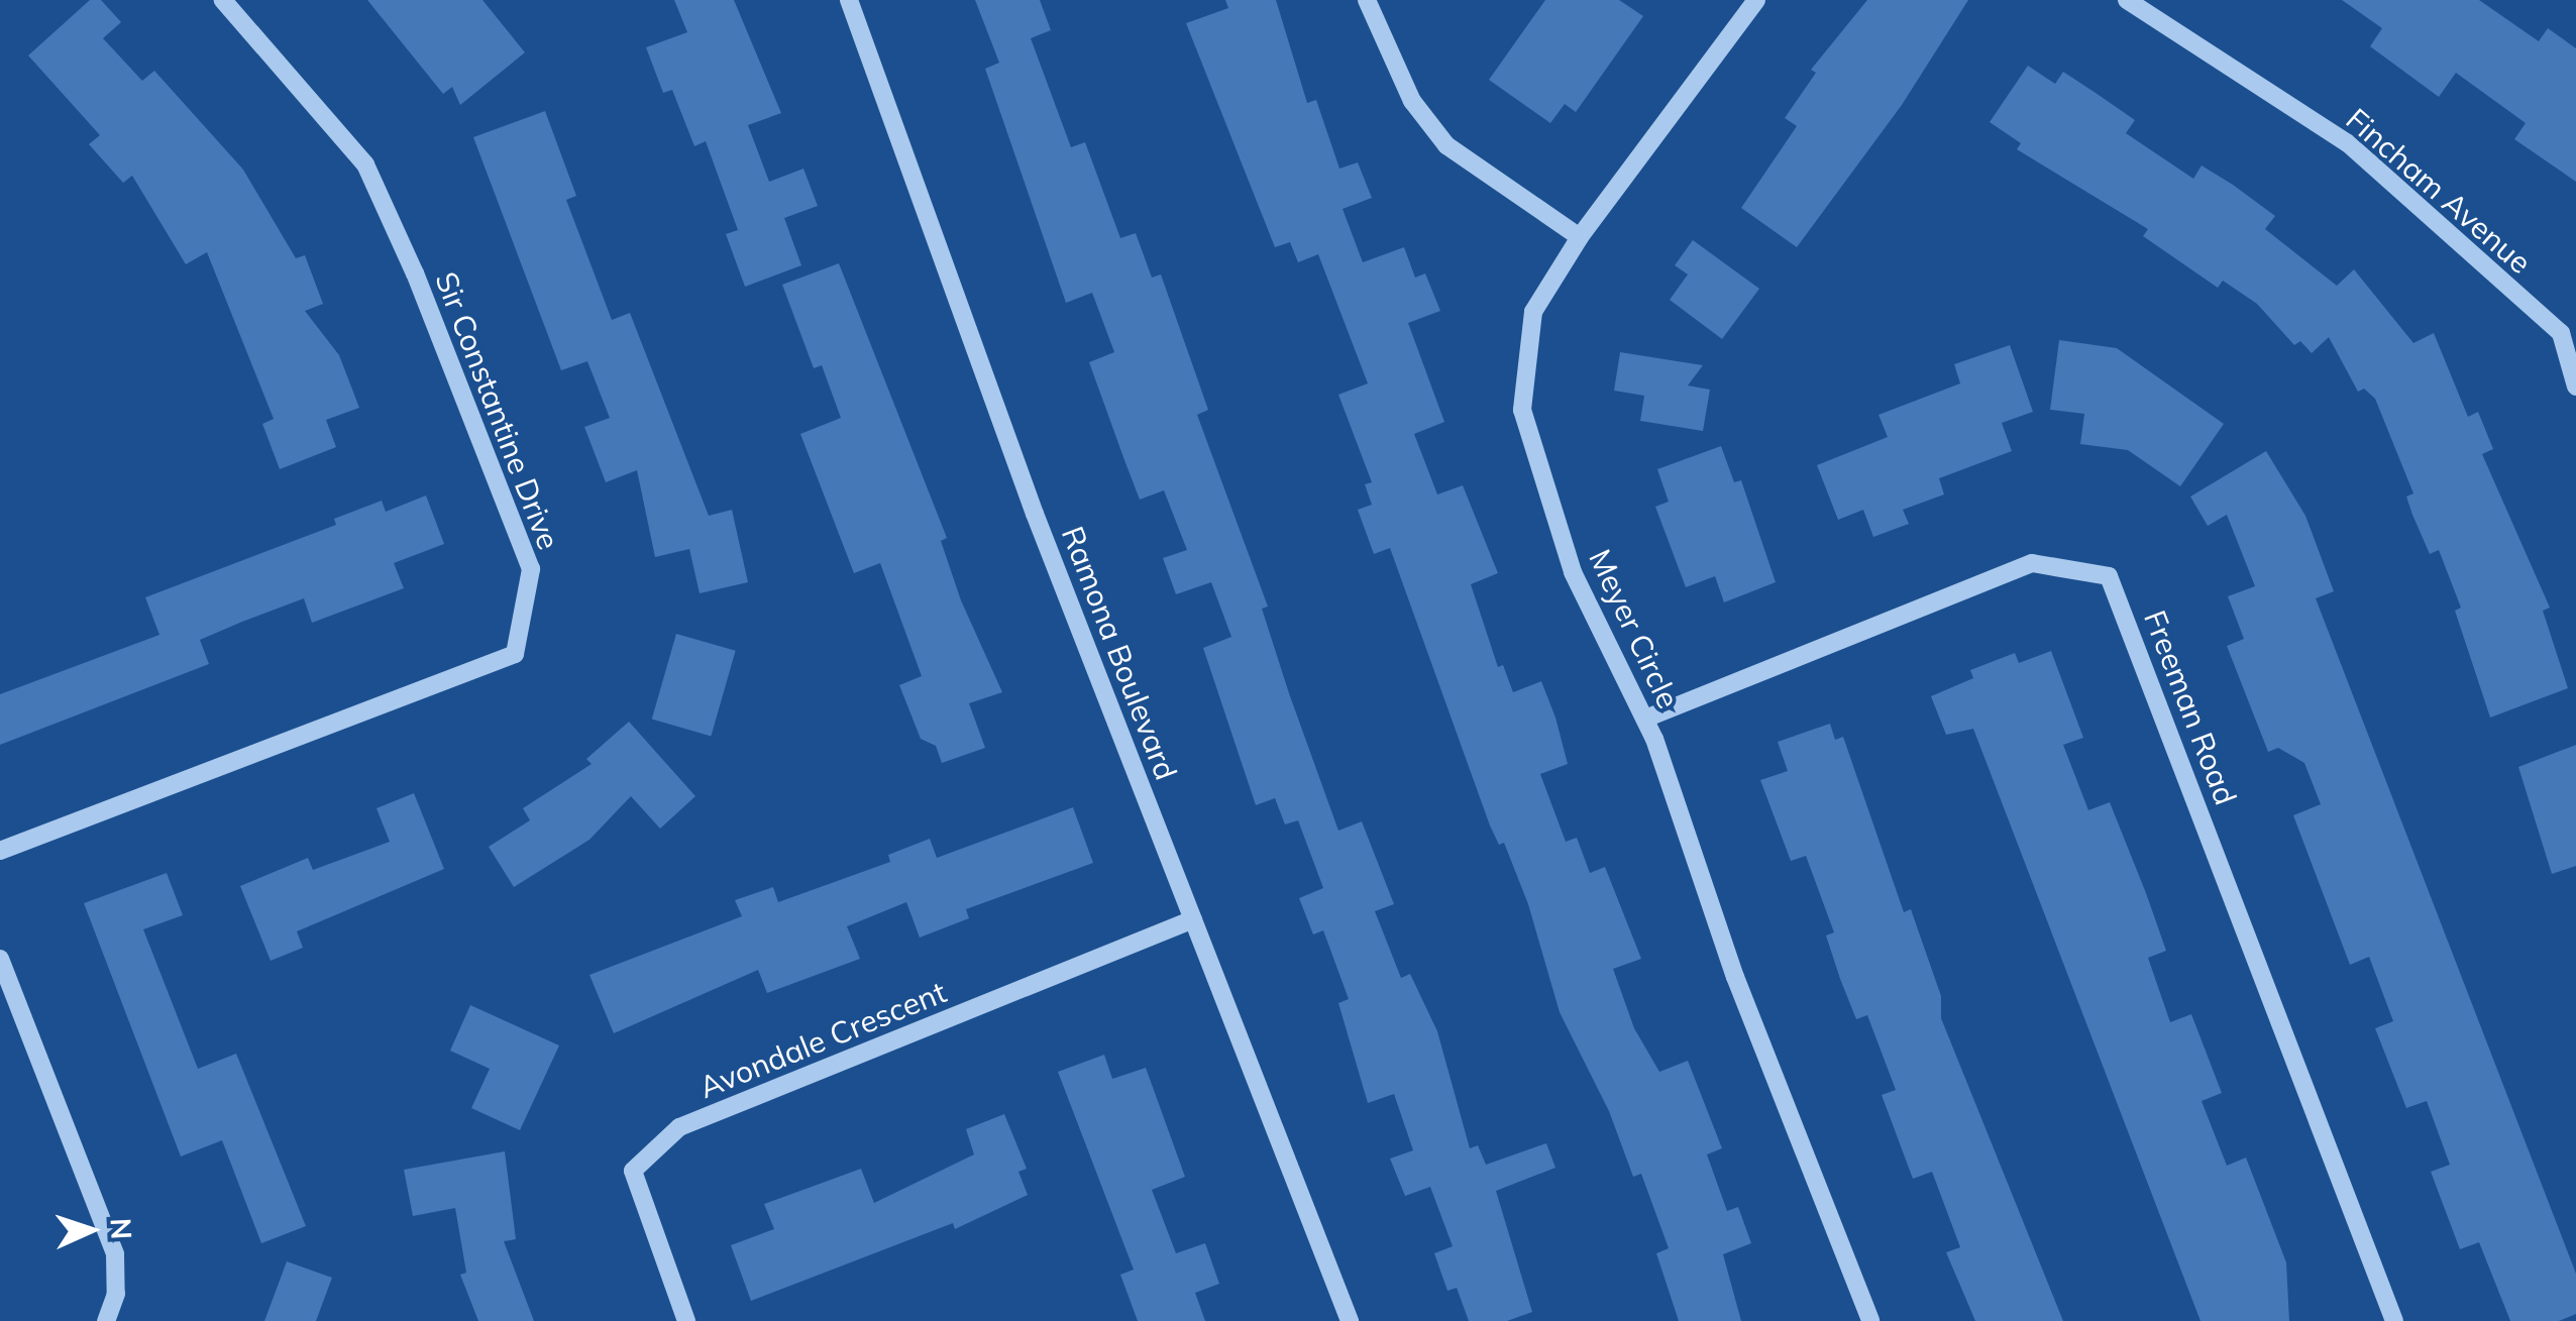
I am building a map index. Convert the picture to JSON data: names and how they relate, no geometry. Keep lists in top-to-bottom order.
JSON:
{
  "streets": {
    "street": [
      "Fincham Avenue",
      "Sir Constantine Drive",
      "Meyer Circle",
      "Ramona Boulevard",
      "Freeman Road",
      "Avondale Crescent"
    ]
  },
  "crossings": [
    ["Meyer Circle", "Freeman Road"],
    ["Ramona Boulevard", "Avondale Crescent"]
  ],
  "north": "right"
}
